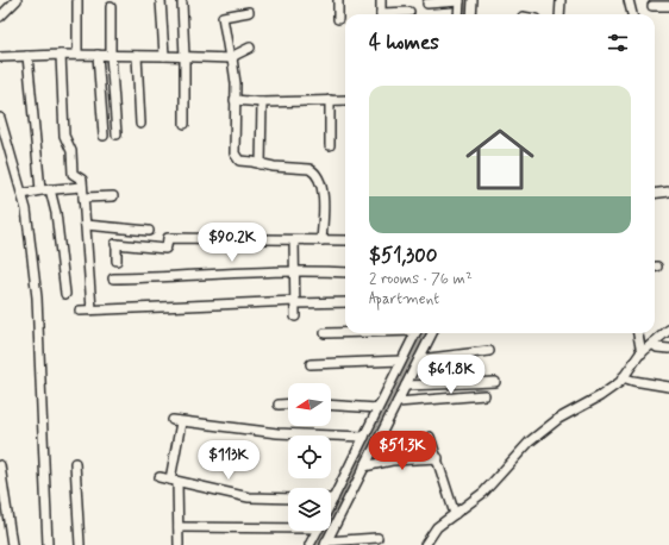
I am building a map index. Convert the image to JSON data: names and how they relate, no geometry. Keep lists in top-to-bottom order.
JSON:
{
  "north": "left",
  "page": {
    "heading": "4 homes",
    "list": [
      {
        "name": "$51,300",
        "note": "2 rooms · 76 m² · Apartment"
      }
    ],
    "price": [
      "$90.2K",
      "$61.8K",
      "$51.3K",
      "$113K"
    ]
  }
}
